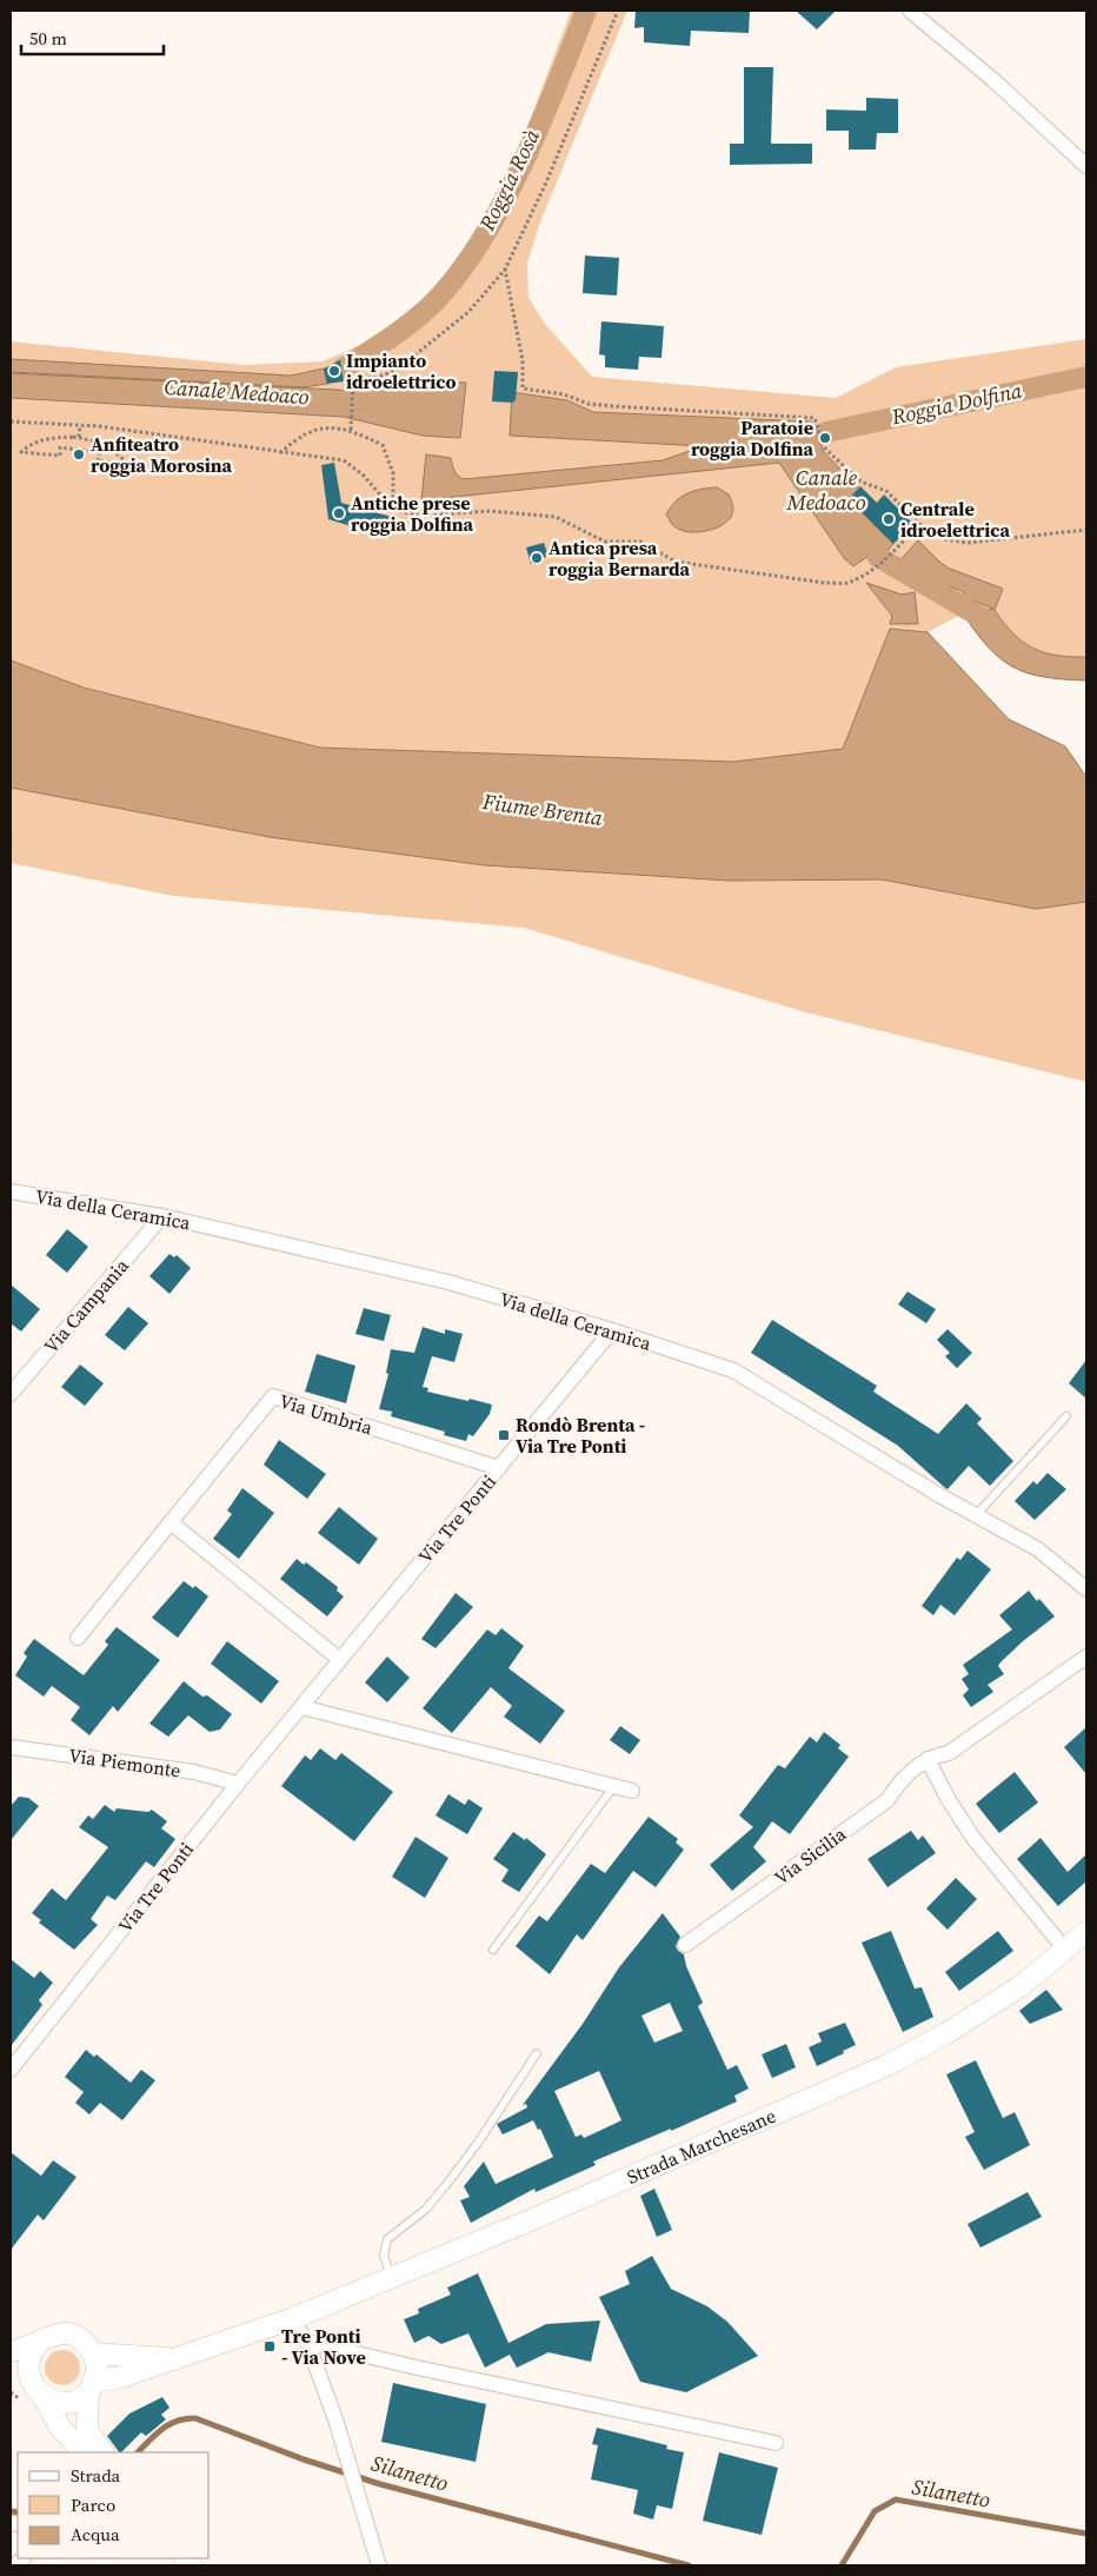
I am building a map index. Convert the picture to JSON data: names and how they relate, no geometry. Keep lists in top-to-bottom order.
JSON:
{
  "streets": {
    "main road": ["Strada Marchesane"],
    "street": [
      "Via della Ceramica",
      "Via Campania",
      "Via Umbria",
      "Via Tre Ponti",
      "Via Piemonte",
      "Via Sicilia"
    ]
  },
  "crossings": [
    ["Via della Ceramica", "Via Campania"],
    ["Via della Ceramica", "Via Tre Ponti"],
    ["Via Umbria", "Via Tre Ponti"],
    ["Via Tre Ponti", "Via Piemonte"]
  ],
  "water": [
    "Roggia Rosà",
    "Canale Medoaco",
    "Roggia Dolfina",
    "Fiume Brenta",
    "Silanetto"
  ],
  "places": {
    "other": [
      "Impianto idroelettrico",
      "Paratoie roggia Dolfina",
      "Anfiteatro roggia Morosina",
      "Antiche prese roggia Dolfina",
      "Centrale idroelettrica",
      "Antica presa roggia Bernarda"
    ],
    "transit": ["Rondò Brenta - Via Tre Ponti", "Tre Ponti - Via Nove"]
  },
  "legend": ["Strada", "Parco", "Acqua"],
  "scale_bar": "50 m"
}
